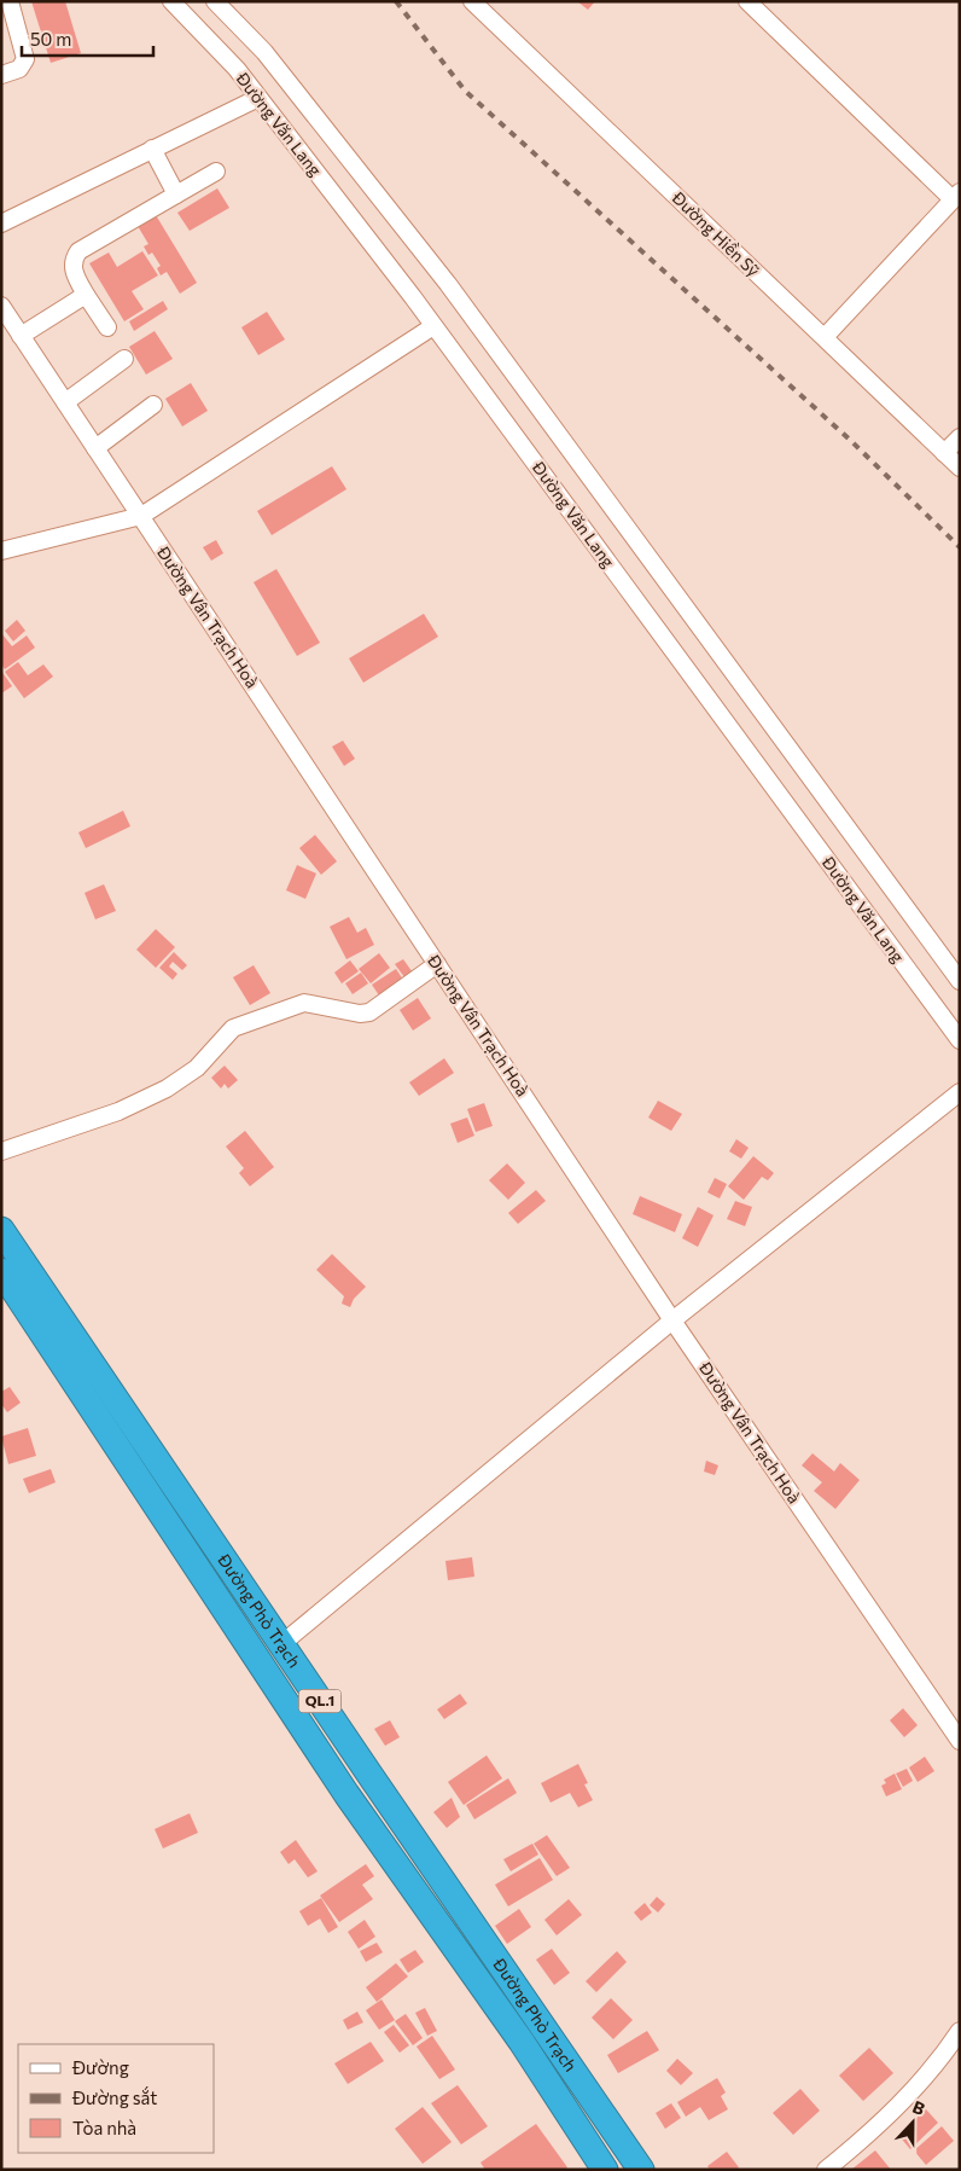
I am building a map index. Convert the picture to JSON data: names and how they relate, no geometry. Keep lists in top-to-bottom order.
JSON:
{
  "streets": {
    "highway": ["Đường Phò Trạch", "QL.1"],
    "street": ["Đường Văn Lang", "Đường Hiền Sỹ", "Đường Vân Trạch Hoà"]
  },
  "legend": ["Đường", "Đường sắt", "Tòa nhà"],
  "scale_bar": "50 m",
  "north": "top"
}
